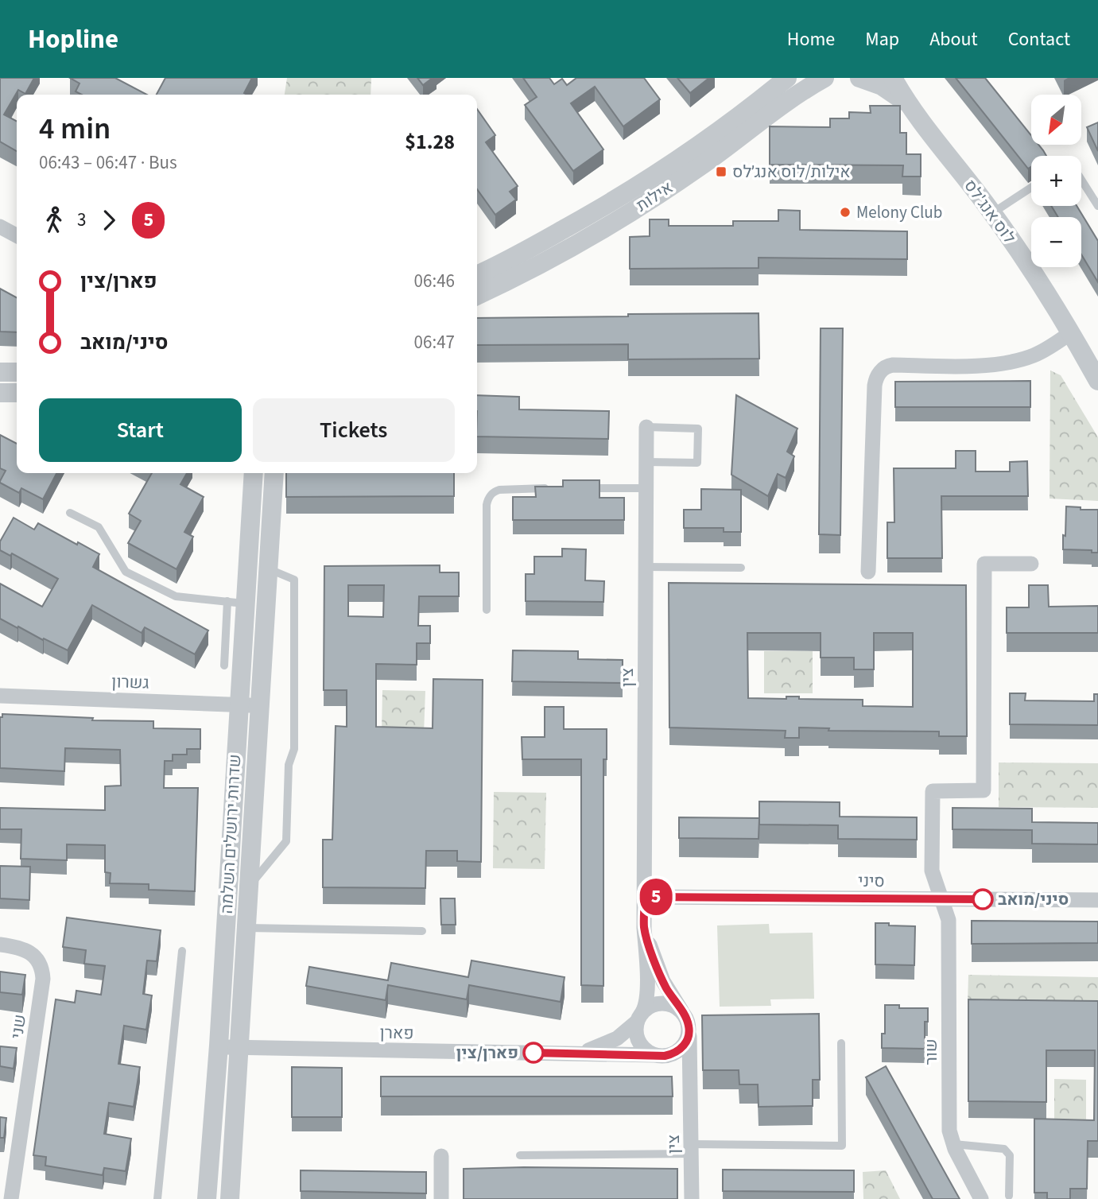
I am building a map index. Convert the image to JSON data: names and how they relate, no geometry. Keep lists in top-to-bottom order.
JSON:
{
  "streets": {
    "street": [
      "אילות",
      "לוס אנג'לס",
      "צין",
      "גשרון",
      "שדרות ירושלים השלמה",
      "סיני",
      "שני",
      "פארן",
      "שור"
    ]
  },
  "crossings": [
    ["צין", "סיני"],
    ["צין", "פארן"],
    ["גשרון", "שדרות ירושלים השלמה"],
    ["שדרות ירושלים השלמה", "פארן"],
    ["סיני", "שור"]
  ],
  "places": {
    "transit": ["אילות/לוס אנג׳לס"],
    "other": ["Melony Club", "סיני/מואב", "פארן/צין"]
  },
  "lines": ["bus line 5"],
  "north": "bottom left",
  "page": {
    "header": "Hopline",
    "nav": [
      "Home",
      "Map",
      "About",
      "Contact"
    ],
    "on_map": "5",
    "map_buttons": ["+", "−"],
    "heading": ["4 min", "06:43 – 06:47 · Bus", "$1.28"],
    "legs": ["3", "5"],
    "list": [
      {
        "name": "פארן/צין",
        "value": "06:46"
      },
      {
        "name": "סיני/מואב",
        "value": "06:47"
      }
    ],
    "buttons": ["Start", "Tickets"]
  }
}
